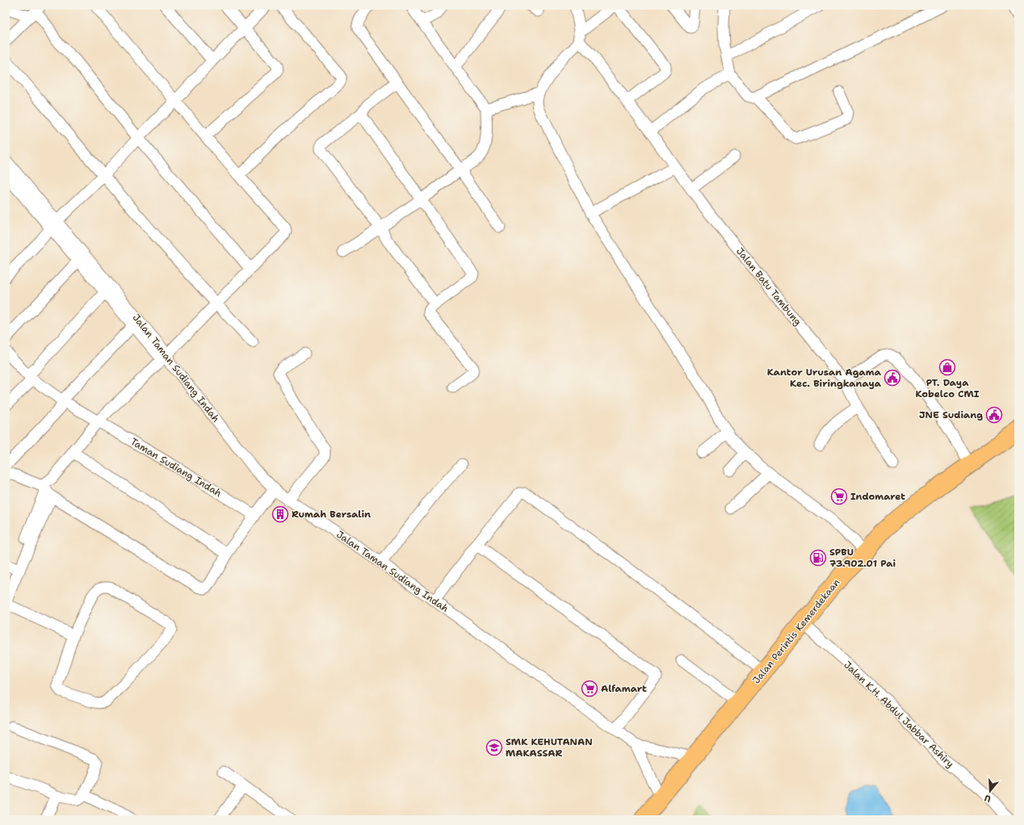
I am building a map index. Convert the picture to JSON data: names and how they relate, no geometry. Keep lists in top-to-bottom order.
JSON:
{
  "streets": {
    "highway": ["Jalan Perintis Kemerdekaan"],
    "street": [
      "Jalan Batu Tambung",
      "Jalan Taman Sudiang Indah",
      "Taman Sudiang Indah",
      "Jalan K.H. Abdul Jabbar Ashiry"
    ]
  },
  "crossings": [
    ["Jalan Taman Sudiang Indah", "Jalan Perintis Kemerdekaan"],
    ["Jalan Perintis Kemerdekaan", "Jalan K.H. Abdul Jabbar Ashiry"]
  ],
  "places": {
    "shop": ["PT. Daya Kobelco CMI"],
    "public building": ["Kantor Urusan Agama Kec. Biringkanaya", "JNE Sudiang"],
    "supermarket": ["Indomaret", "Alfamart"],
    "building": ["Rumah Bersalin"],
    "fuel station": ["SPBU 73.902.01 Pai"],
    "school or university": ["SMK KEHUTANAN MAKASSAR"]
  },
  "north": "bottom"
}
